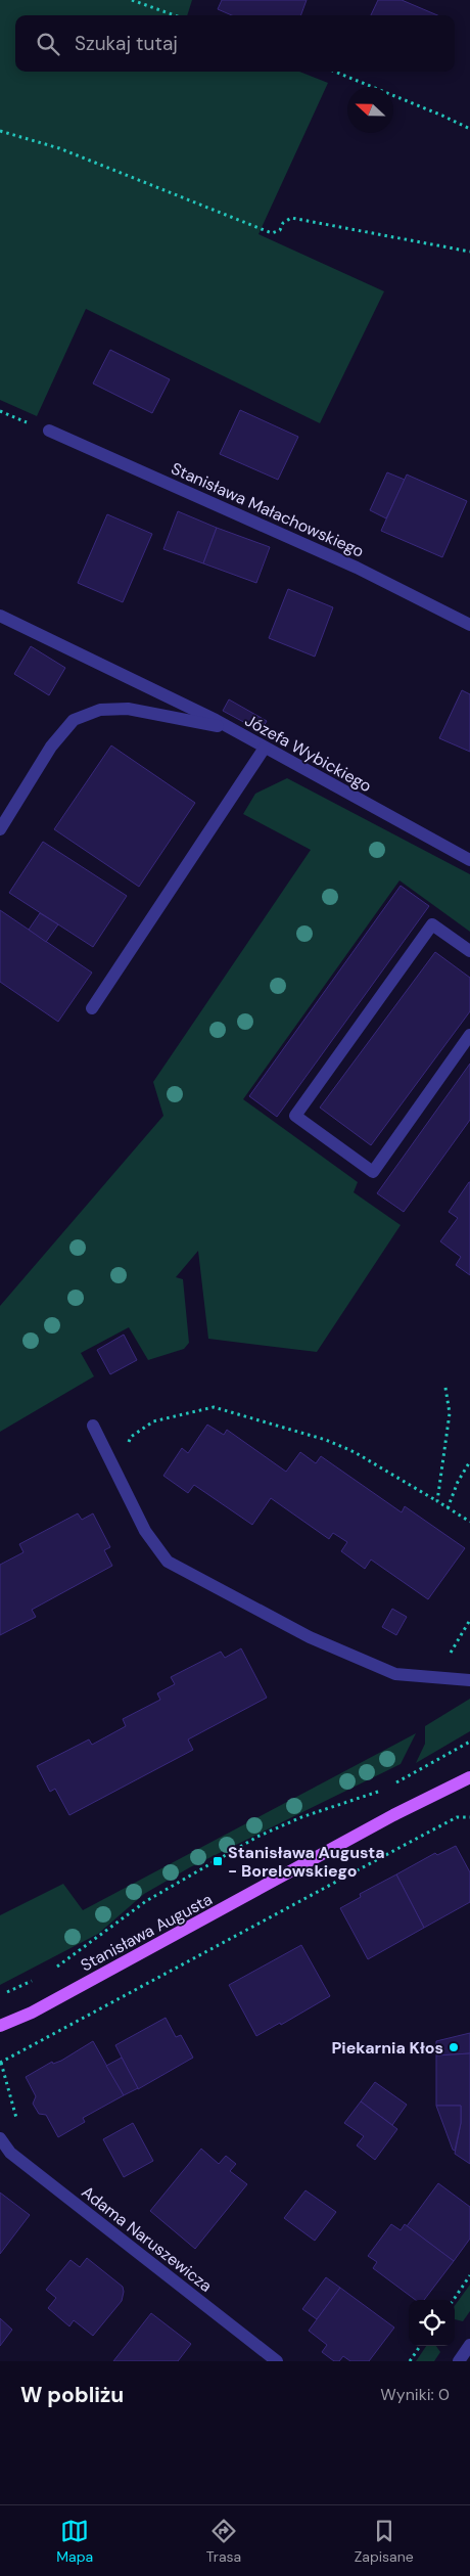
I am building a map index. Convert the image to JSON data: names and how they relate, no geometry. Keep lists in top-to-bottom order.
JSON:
{
  "streets": {
    "main road": ["Stanisława Augusta"],
    "street": ["Stanisława Małachowskiego", "Józefa Wybickiego", "Adama Naruszewicza"]
  },
  "places": {
    "transit": ["Stanisława Augusta - Borelowskiego"],
    "other": ["Piekarnia Kłos"]
  },
  "north": "left",
  "page": {
    "search": "Szukaj tutaj",
    "heading": ["W pobliżu", "Wyniki: 0"],
    "nav": ["Mapa", "Trasa", "Zapisane"]
  }
}
